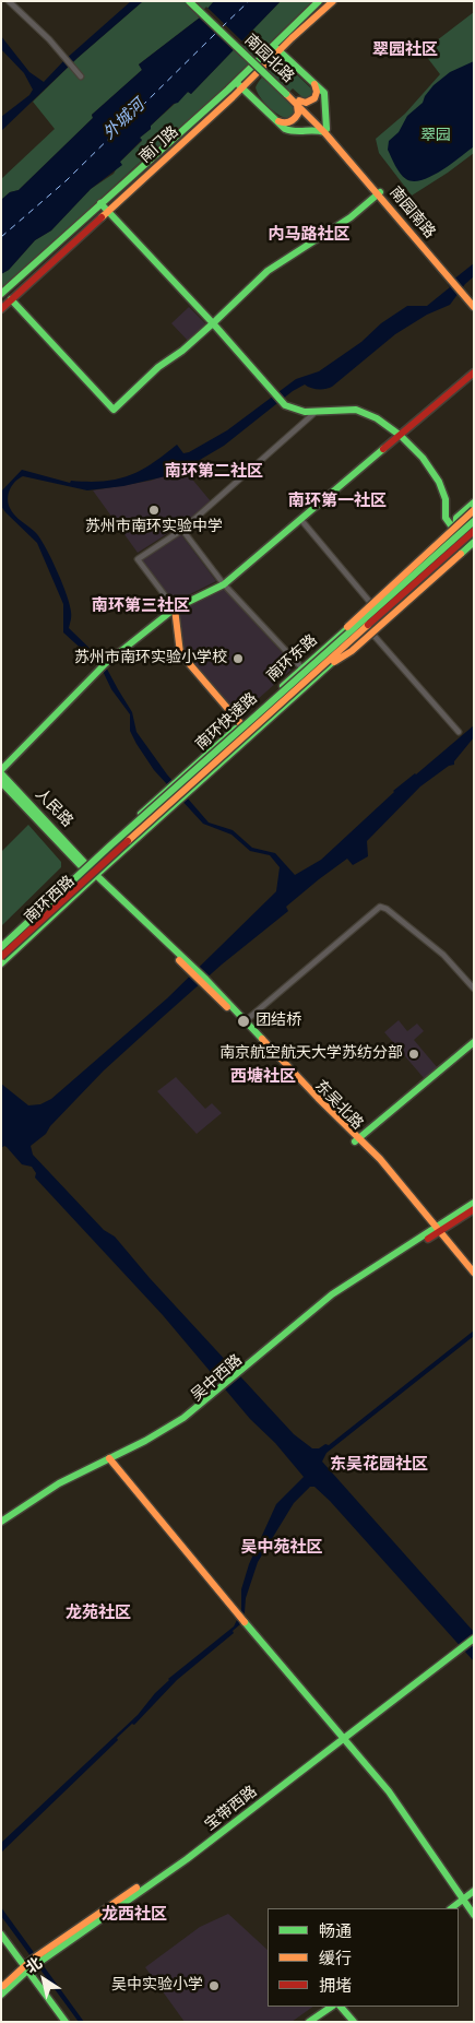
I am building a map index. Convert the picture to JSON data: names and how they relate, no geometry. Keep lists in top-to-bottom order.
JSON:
{
  "streets": {
    "main road": [
      "南园北路",
      "南门路",
      "南园南路",
      "南环东路",
      "南环快速路",
      "人民路",
      "南环西路",
      "东吴北路",
      "吴中西路",
      "宝带西路"
    ]
  },
  "crossings": [
    ["南园北路", "南园南路"],
    ["南环东路", "南环快速路"],
    ["南环东路", "人民路"],
    ["南环东路", "南环西路"],
    ["南环东路", "东吴北路"],
    ["人民路", "南环西路"],
    ["人民路", "东吴北路"],
    ["南环西路", "东吴北路"],
    ["东吴北路", "吴中西路"]
  ],
  "districts": [
    "翠园社区",
    "内马路社区",
    "南环第二社区",
    "南环第一社区",
    "南环第三社区",
    "西塘社区",
    "东吴花园社区",
    "吴中苑社区",
    "龙苑社区",
    "龙西社区"
  ],
  "water": ["外城河"],
  "parks": ["翠园"],
  "places": [
    "苏州市南环实验中学",
    "苏州市南环实验小学校",
    "团结桥",
    "南京航空航天大学苏纺分部",
    "吴中实验小学"
  ],
  "legend": ["畅通", "缓行", "拥堵"],
  "north": "top left"
}
